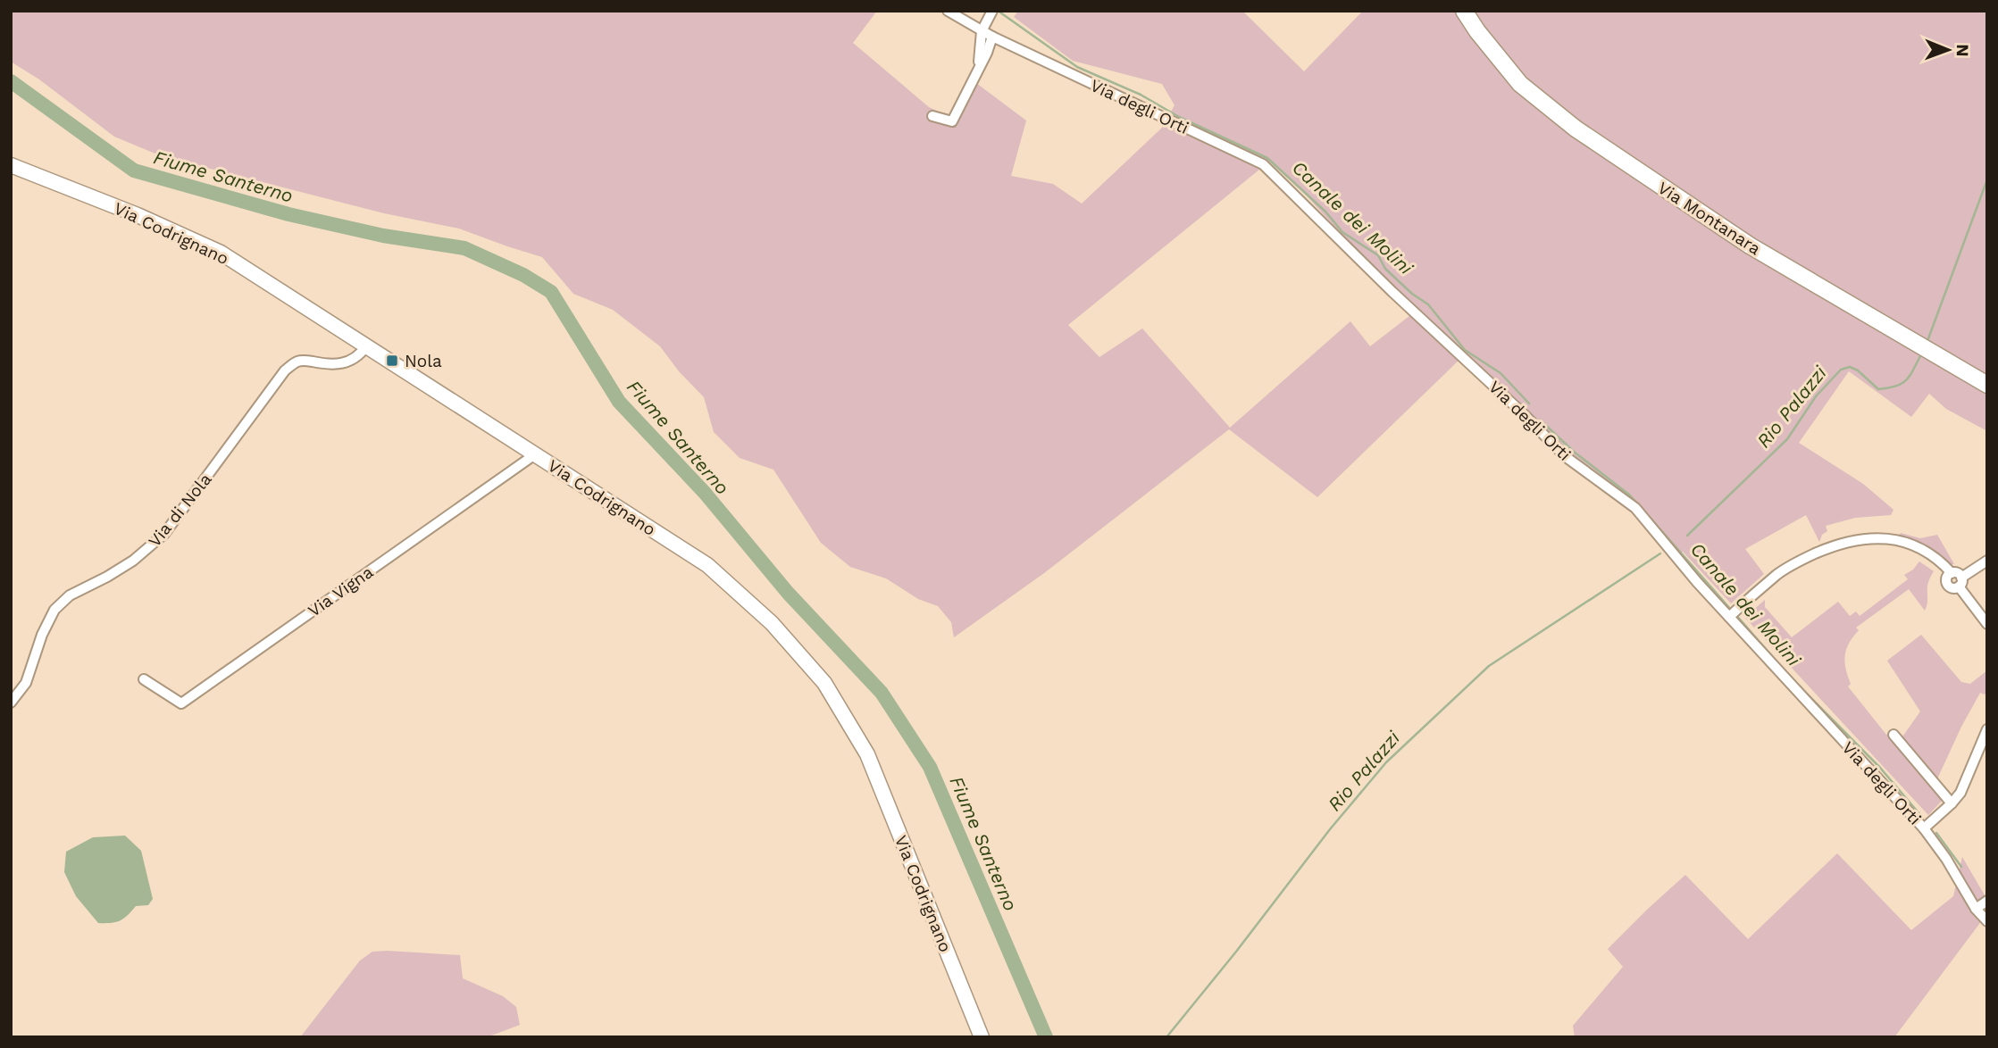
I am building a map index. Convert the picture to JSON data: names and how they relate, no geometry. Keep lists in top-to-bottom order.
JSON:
{
  "streets": {
    "main road": ["Via Montanara"],
    "street": [
      "Via degli Orti",
      "Via Codrignano",
      "Via di Nola",
      "Via Vigna"
    ]
  },
  "crossings": [
    ["Via Codrignano", "Via di Nola"],
    ["Via Codrignano", "Via Vigna"]
  ],
  "water": ["Fiume Santerno", "Canale dei Molini", "Rio Palazzi"],
  "places": {
    "transit": ["Nola"]
  },
  "north": "right"
}
